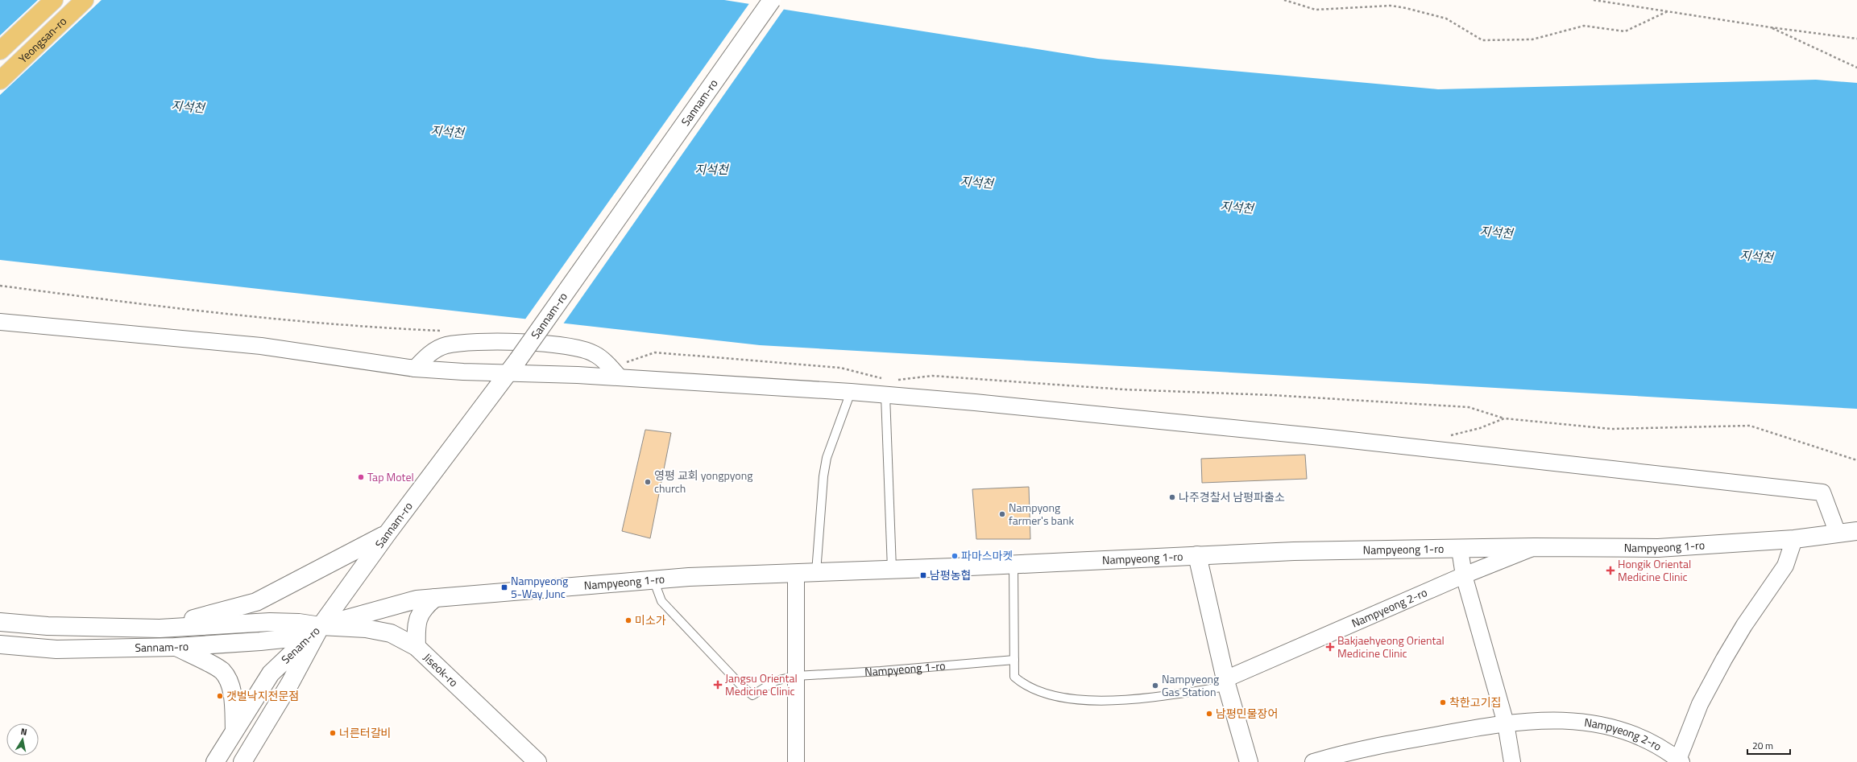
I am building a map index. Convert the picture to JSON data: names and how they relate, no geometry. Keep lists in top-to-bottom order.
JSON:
{
  "streets": {
    "highway": ["Yeongsan-ro"],
    "street": [
      "Sannam-ro",
      "Nampyeong 1-ro",
      "Nampyeong 2-ro",
      "Senam-ro",
      "Jiseok-ro"
    ]
  },
  "crossings": [
    ["Sannam-ro", "Nampyeong 1-ro"],
    ["Sannam-ro", "Senam-ro"],
    ["Sannam-ro", "Jiseok-ro"],
    ["Nampyeong 1-ro", "Nampyeong 2-ro"],
    ["Nampyeong 1-ro", "Senam-ro"],
    ["Nampyeong 1-ro", "Jiseok-ro"],
    ["Senam-ro", "Jiseok-ro"]
  ],
  "water": ["지석천"],
  "places": {
    "other": [
      "Tap Motel",
      "영평 교회 yongpyong church",
      "나주경찰서 남평파출소",
      "Nampyong farmer's bank",
      "파마스마켓",
      "미소가",
      "Nampyeong Gas Station",
      "갯벌낙지전문점",
      "착한고기집",
      "남평민물장어",
      "너른터갈비"
    ],
    "health": ["Hongik Oriental Medicine Clinic", "Bakjaehyeong Oriental Medicine Clinic", "Jangsu Oriental Medicine Clinic"],
    "transit": ["남평농협", "Nampyeong 5-Way Junc"]
  },
  "scale_bar": "20 m",
  "north": "top"
}
